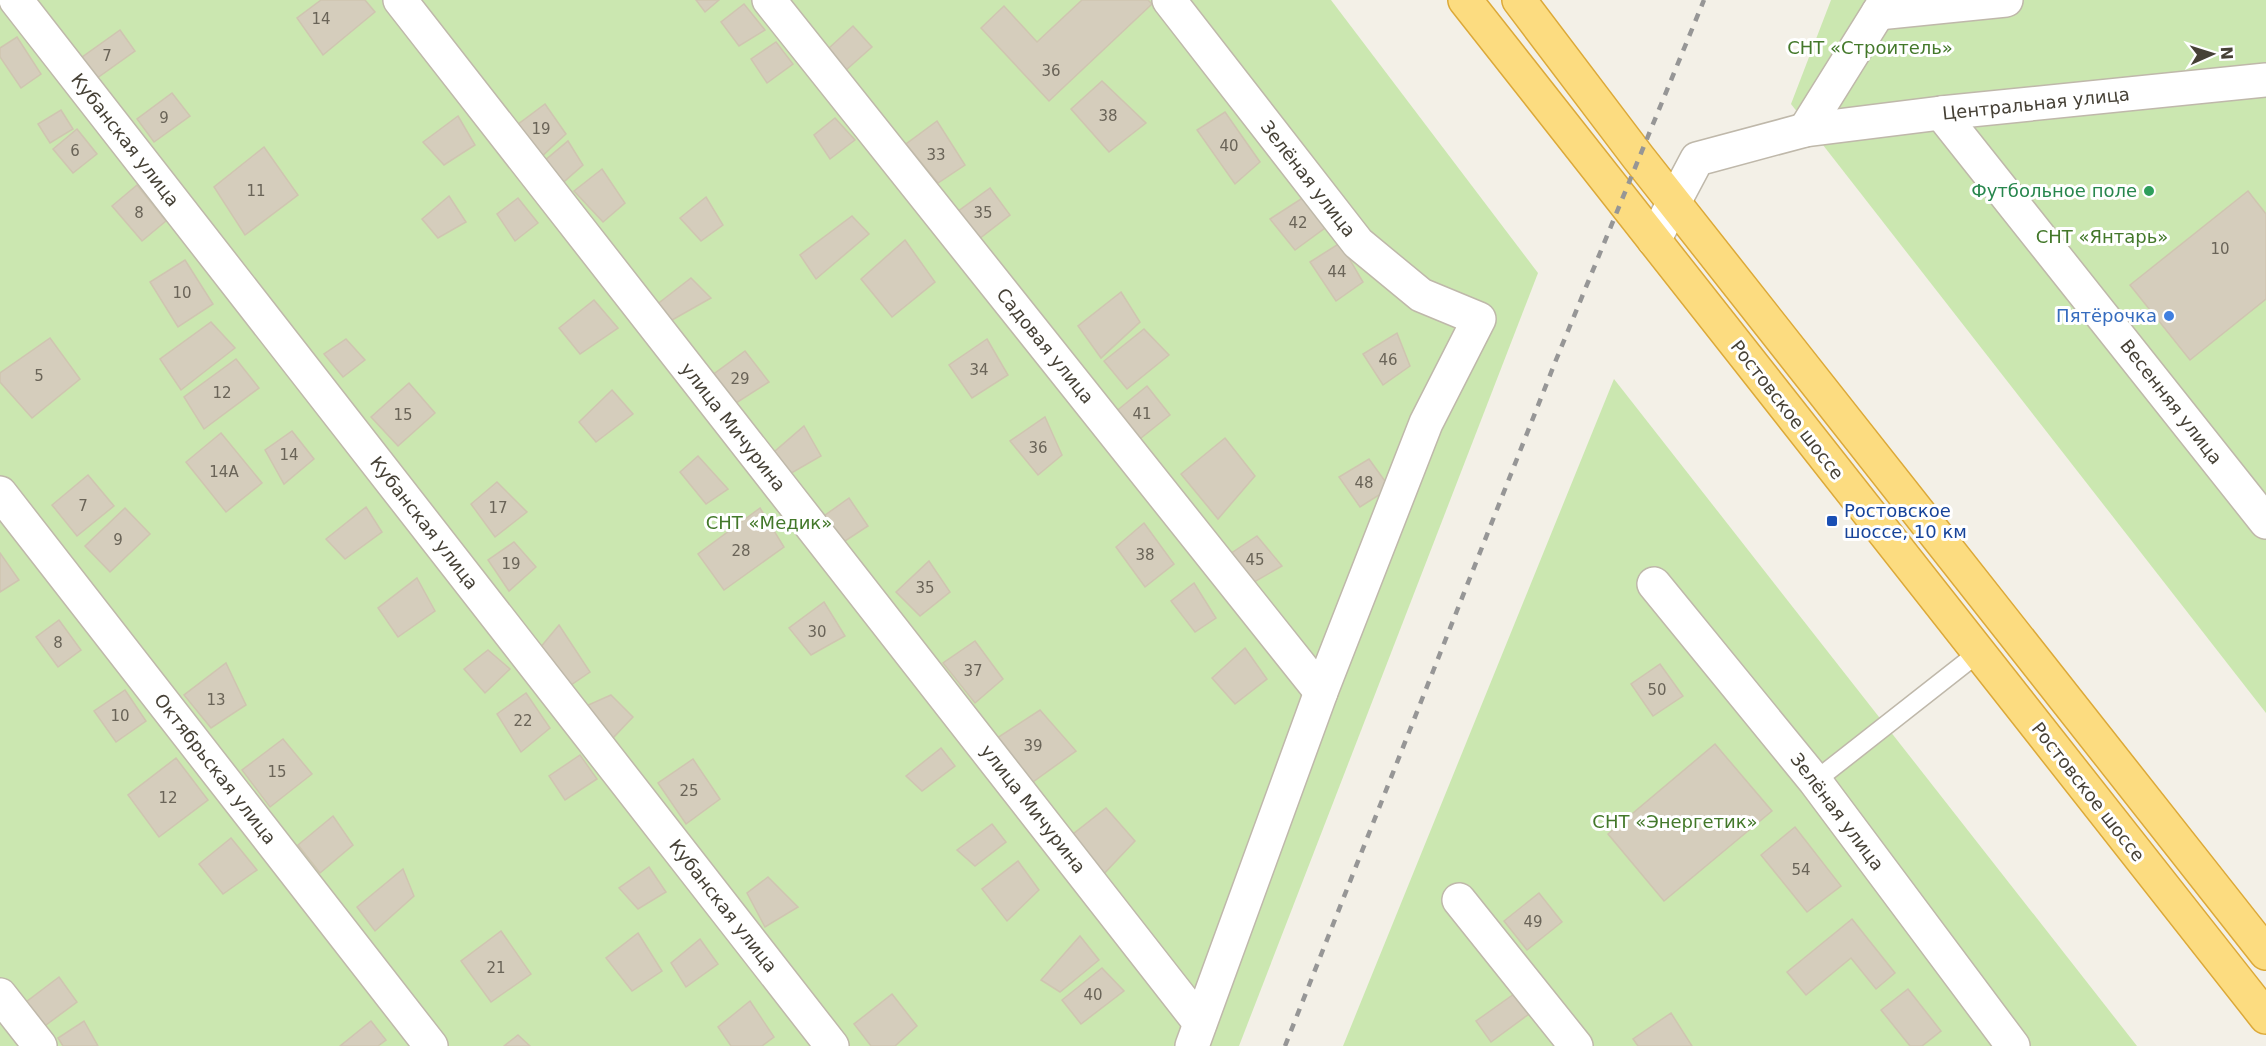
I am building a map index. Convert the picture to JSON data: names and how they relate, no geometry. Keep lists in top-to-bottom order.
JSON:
{
  "streets": {
    "highway": ["Ростовское шоссе"],
    "street": [
      "Центральная улица",
      "Кубанская улица",
      "Зелёная улица",
      "Садовая улица",
      "Весенняя улица",
      "улица Мичурина",
      "Октябрьская улица"
    ]
  },
  "crossings": [
    ["Центральная улица", "Весенняя улица"],
    ["Центральная улица", "Ростовское шоссе"],
    ["Зелёная улица", "Садовая улица"]
  ],
  "parks": [
    "СНТ «Строитель»",
    "СНТ «Янтарь»",
    "СНТ «Медик»",
    "СНТ «Энергетик»"
  ],
  "places": {
    "other": ["Футбольное поле", "Пятёрочка"],
    "transit": ["Ростовское шоссе, 10 км"]
  },
  "house_numbers": [
    "14",
    "7",
    "36",
    "38",
    "9",
    "19",
    "40",
    "6",
    "33",
    "11",
    "8",
    "35",
    "42",
    "10",
    "44",
    "10",
    "46",
    "34",
    "5",
    "29",
    "12",
    "41",
    "15",
    "36",
    "14",
    "14А",
    "48",
    "7",
    "17",
    "9",
    "28",
    "38",
    "45",
    "19",
    "35",
    "30",
    "8",
    "37",
    "50",
    "13",
    "10",
    "22",
    "39",
    "15",
    "25",
    "12",
    "54",
    "49",
    "21",
    "40"
  ],
  "north": "right"
}
